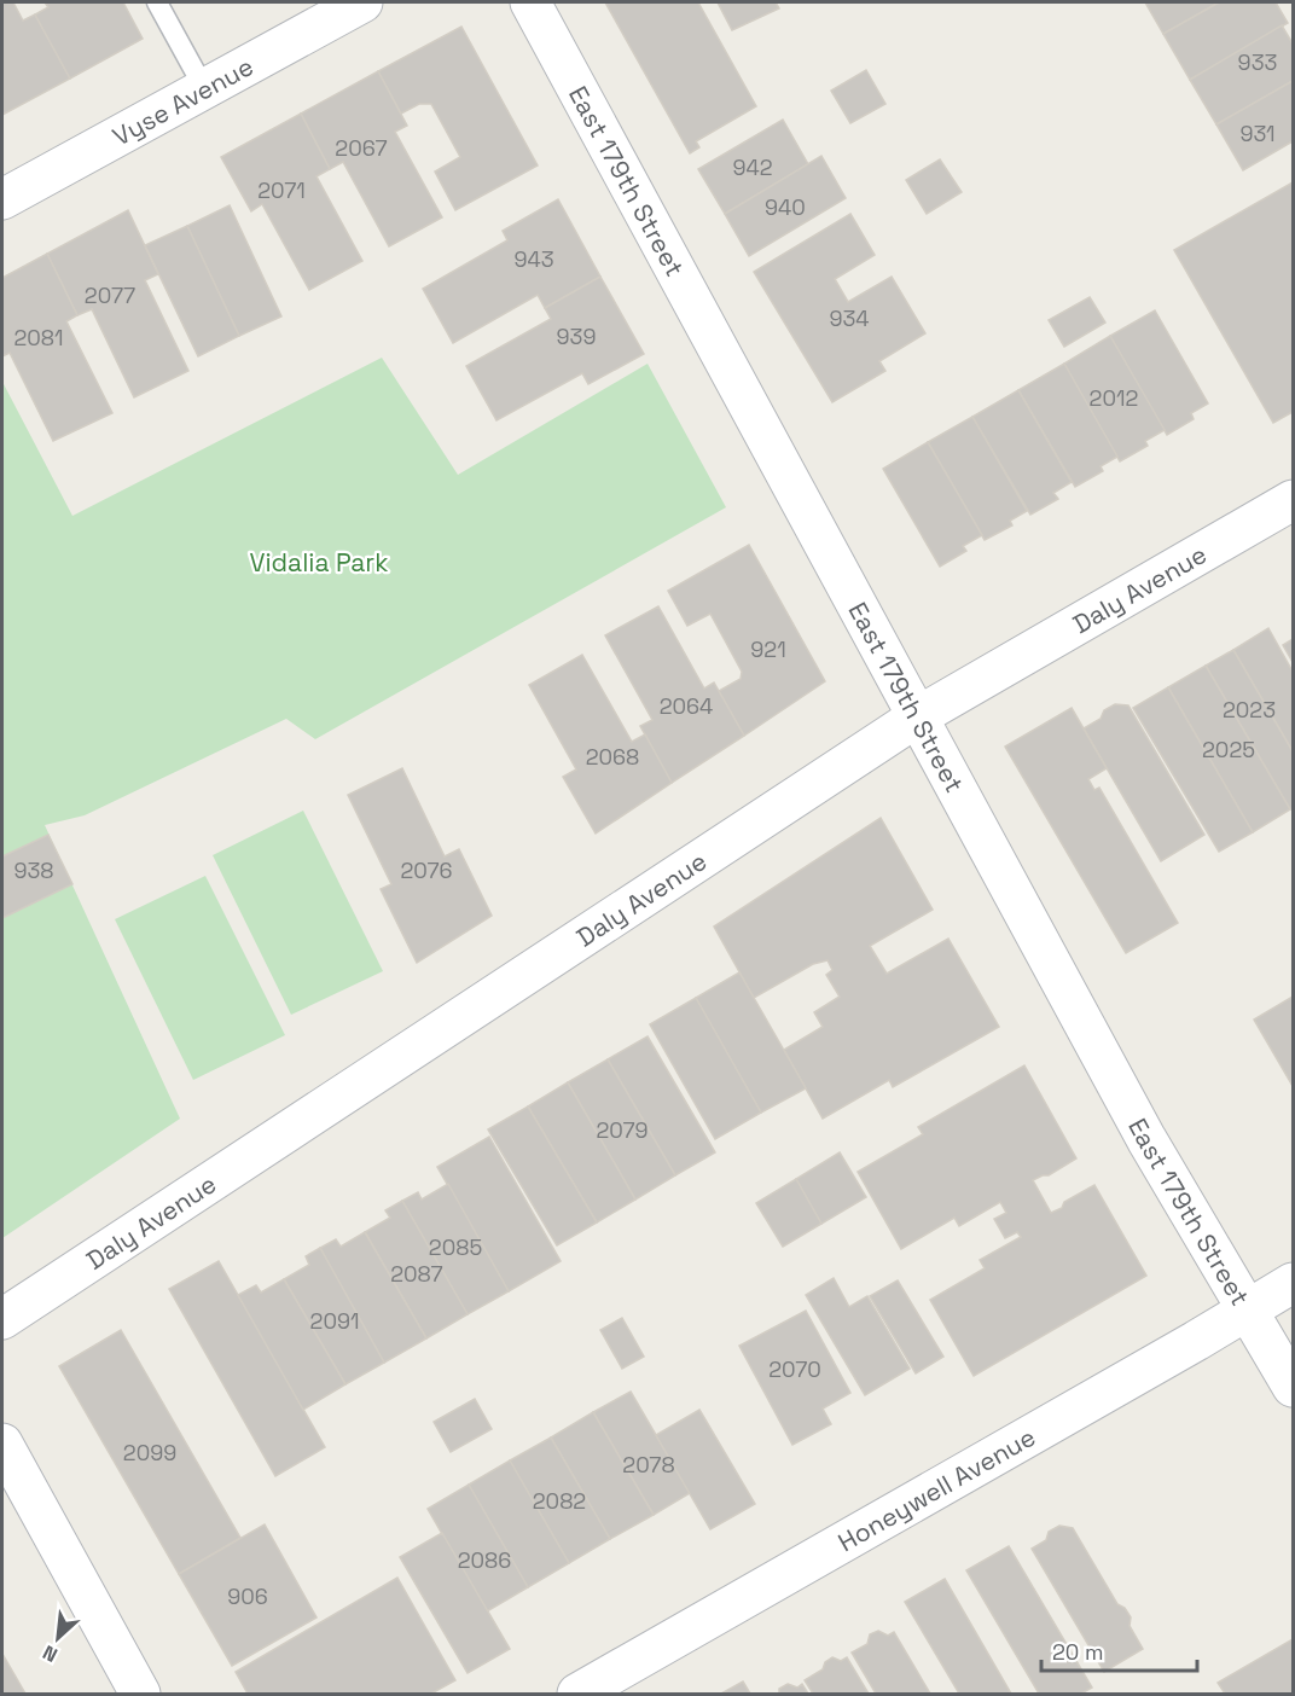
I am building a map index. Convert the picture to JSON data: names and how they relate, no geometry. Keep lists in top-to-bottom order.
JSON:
{
  "streets": {
    "street": [
      "Vyse Avenue",
      "East 179th Street",
      "Daly Avenue",
      "Honeywell Avenue"
    ]
  },
  "crossings": [
    ["East 179th Street", "Daly Avenue"],
    ["East 179th Street", "Honeywell Avenue"]
  ],
  "parks": ["Vidalia Park"],
  "house_numbers": [
    "933",
    "931",
    "2067",
    "942",
    "2071",
    "940",
    "943",
    "2077",
    "934",
    "939",
    "2081",
    "2012",
    "921",
    "2064",
    "2023",
    "2025",
    "2068",
    "938",
    "2076",
    "2079",
    "2085",
    "2087",
    "2091",
    "2070",
    "2099",
    "2078",
    "2082",
    "2086",
    "906"
  ],
  "scale_bar": "20 m",
  "north": "bottom left"
}
